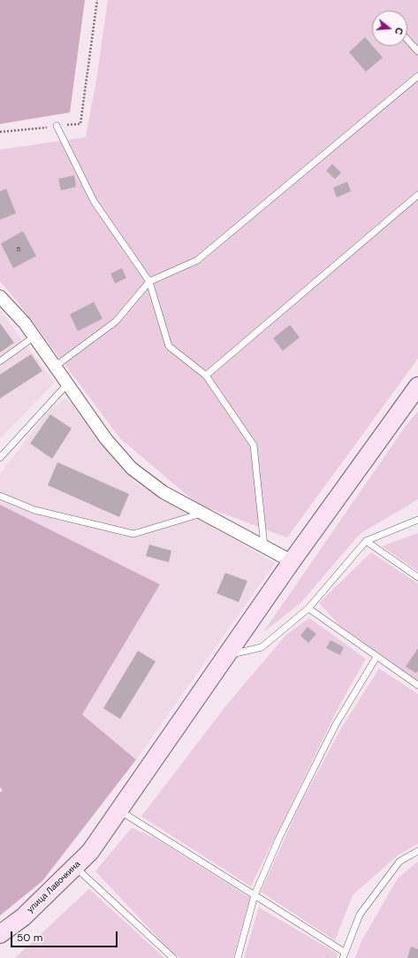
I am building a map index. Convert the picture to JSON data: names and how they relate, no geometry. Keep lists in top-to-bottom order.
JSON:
{
  "streets": {
    "main road": ["улица Лавочкина"]
  },
  "house_numbers": ["5"],
  "scale_bar": "50 m",
  "north": "right"
}
